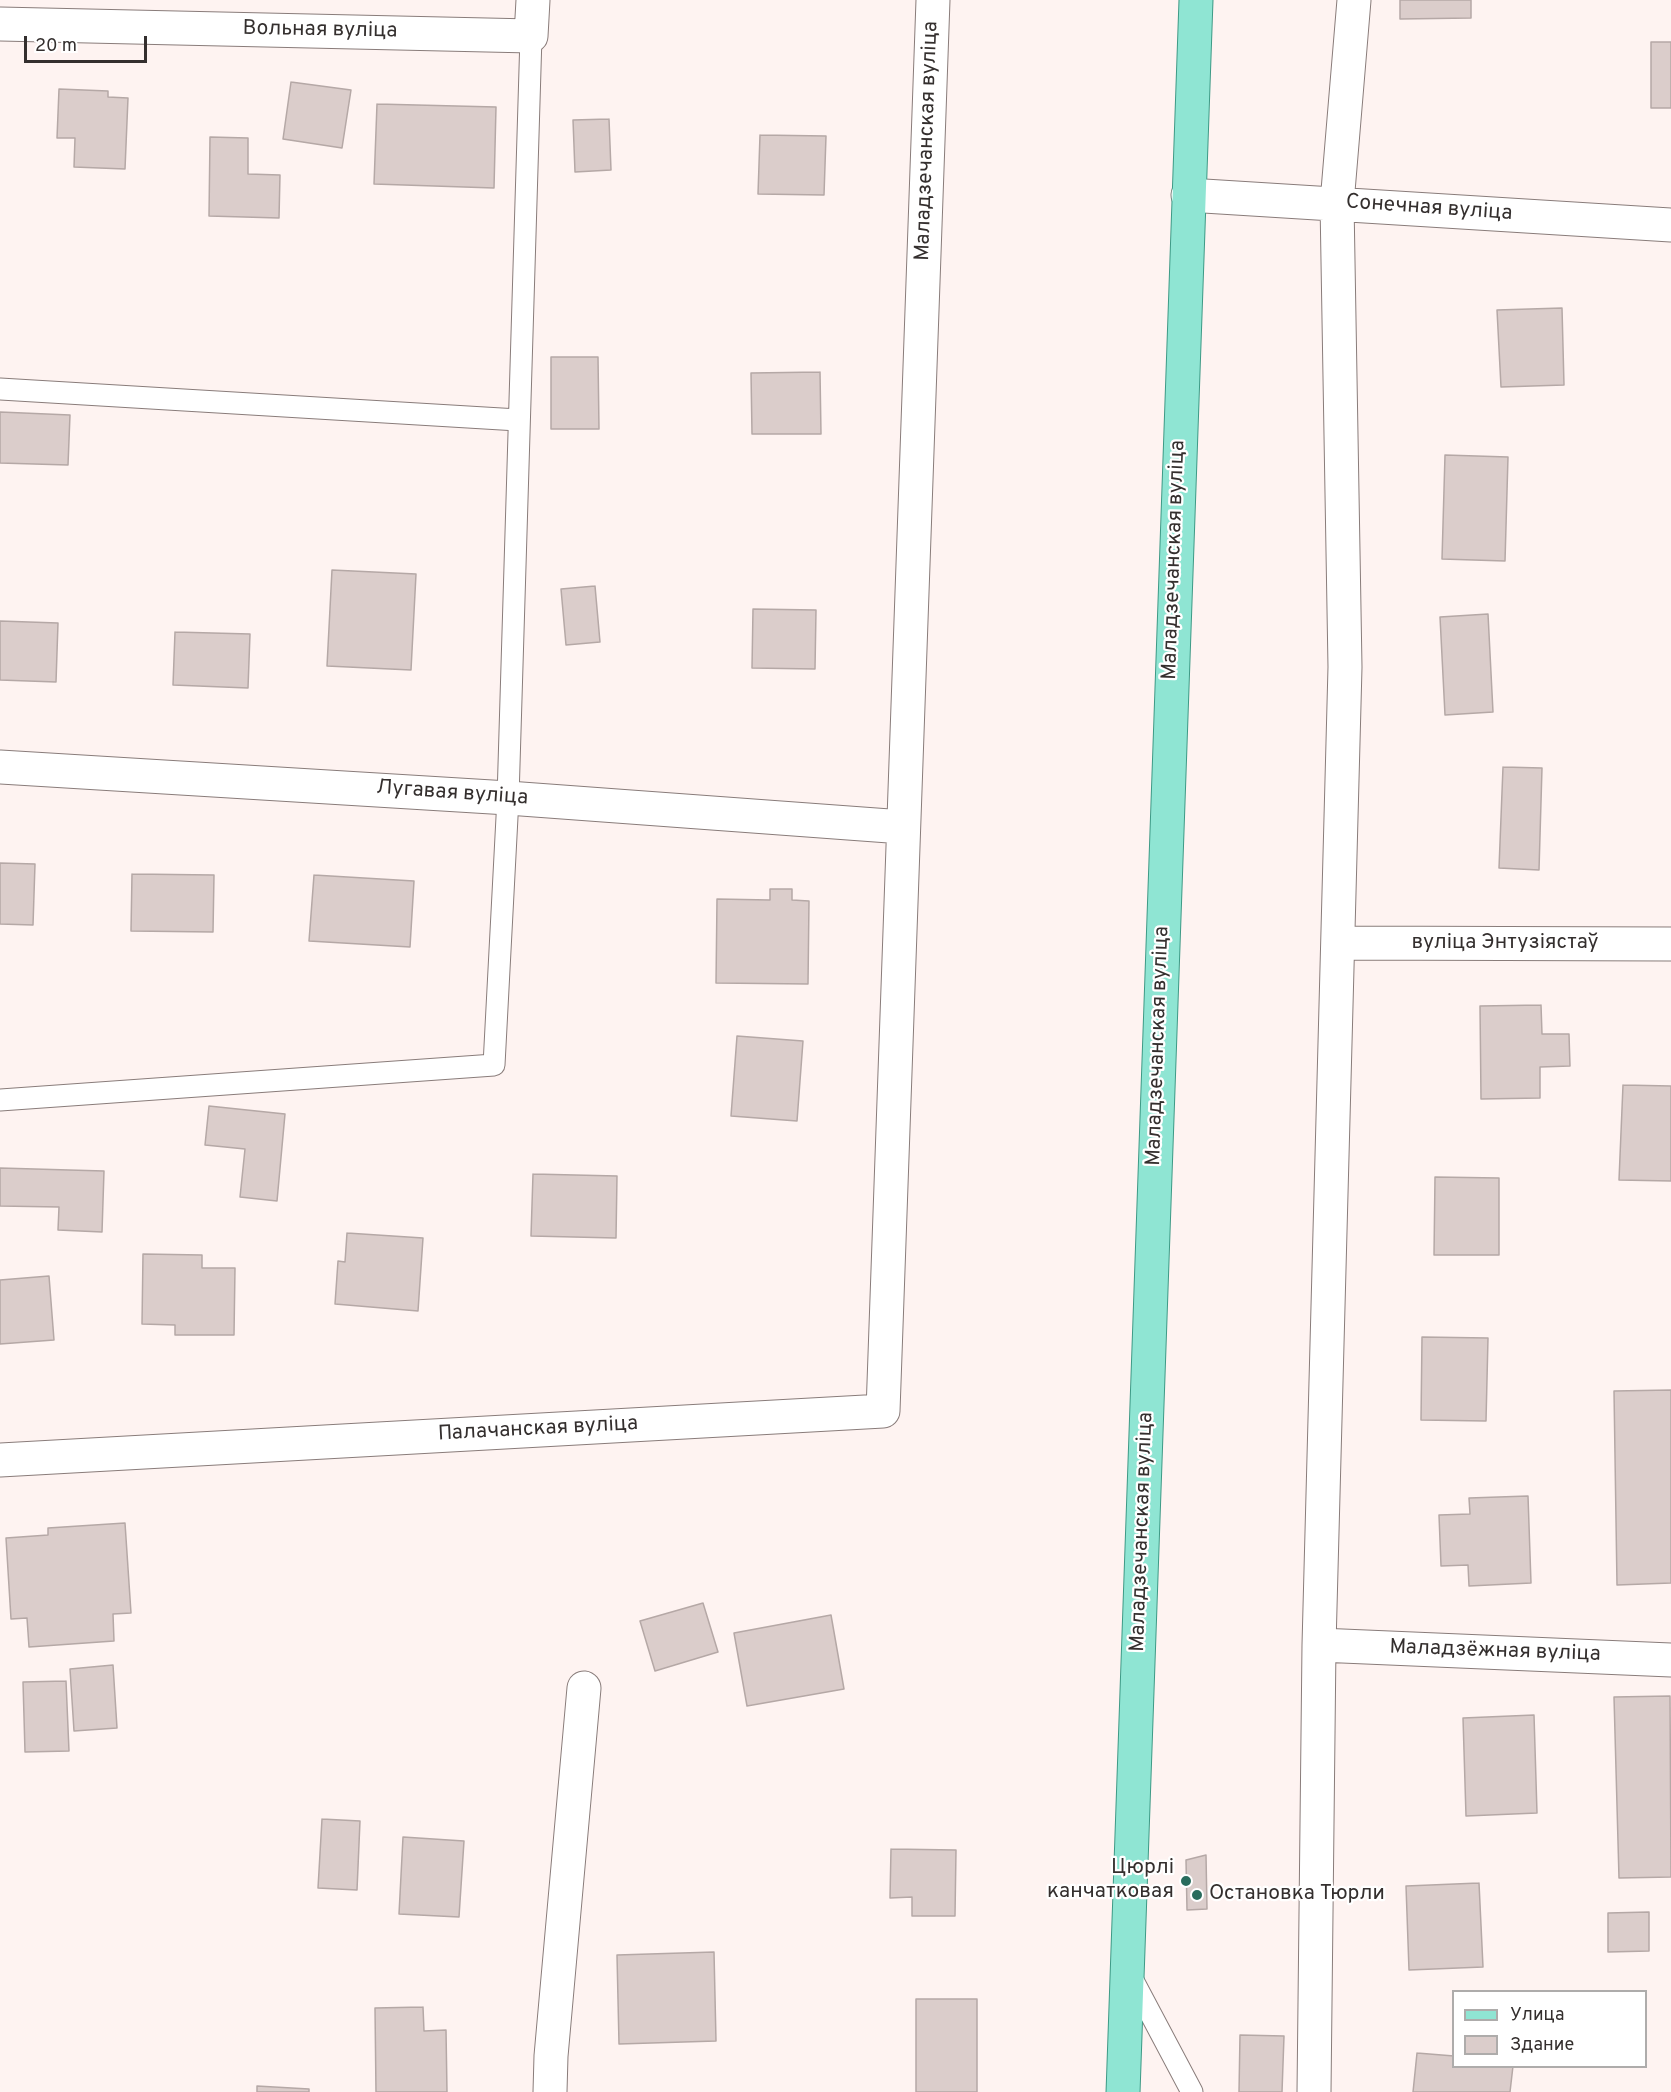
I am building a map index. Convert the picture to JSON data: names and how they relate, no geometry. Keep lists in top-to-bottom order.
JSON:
{
  "streets": {
    "main road": ["Маладзечанская вуліца"],
    "street": [
      "Вольная вуліца",
      "Сонечная вуліца",
      "Лугавая вуліца",
      "вуліца Энтузіястаў",
      "Палачанская вуліца",
      "Маладзёжная вуліца"
    ]
  },
  "crossings": [
    ["Маладзечанская вуліца", "Сонечная вуліца"],
    ["Маладзечанская вуліца", "Лугавая вуліца"],
    ["Маладзечанская вуліца", "Палачанская вуліца"]
  ],
  "places": ["Цюрлі канчатковая", "Остановка Тюрли"],
  "legend": ["Улица", "Здание"],
  "scale_bar": "20 m"
}
